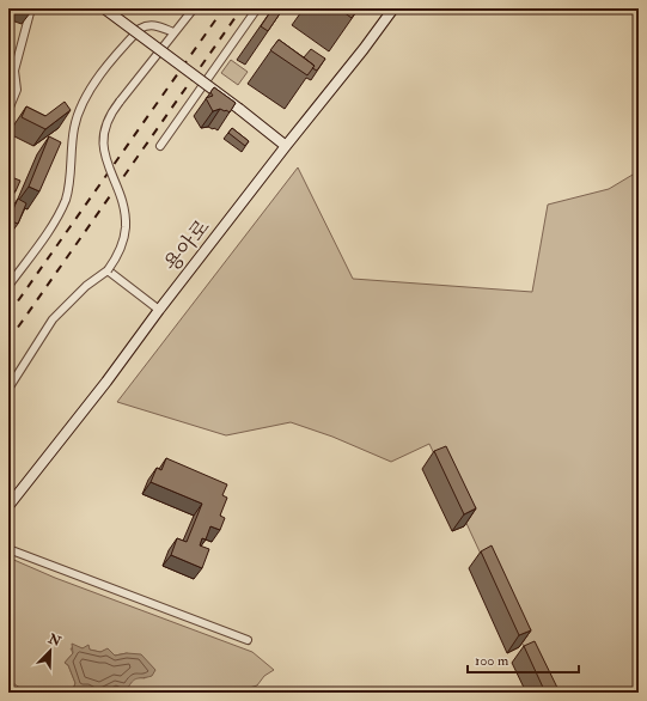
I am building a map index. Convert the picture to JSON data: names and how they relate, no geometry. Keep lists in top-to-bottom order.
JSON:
{
  "streets": {
    "street": ["용아로"]
  },
  "scale_bar": "100 m",
  "north": "top right"
}
